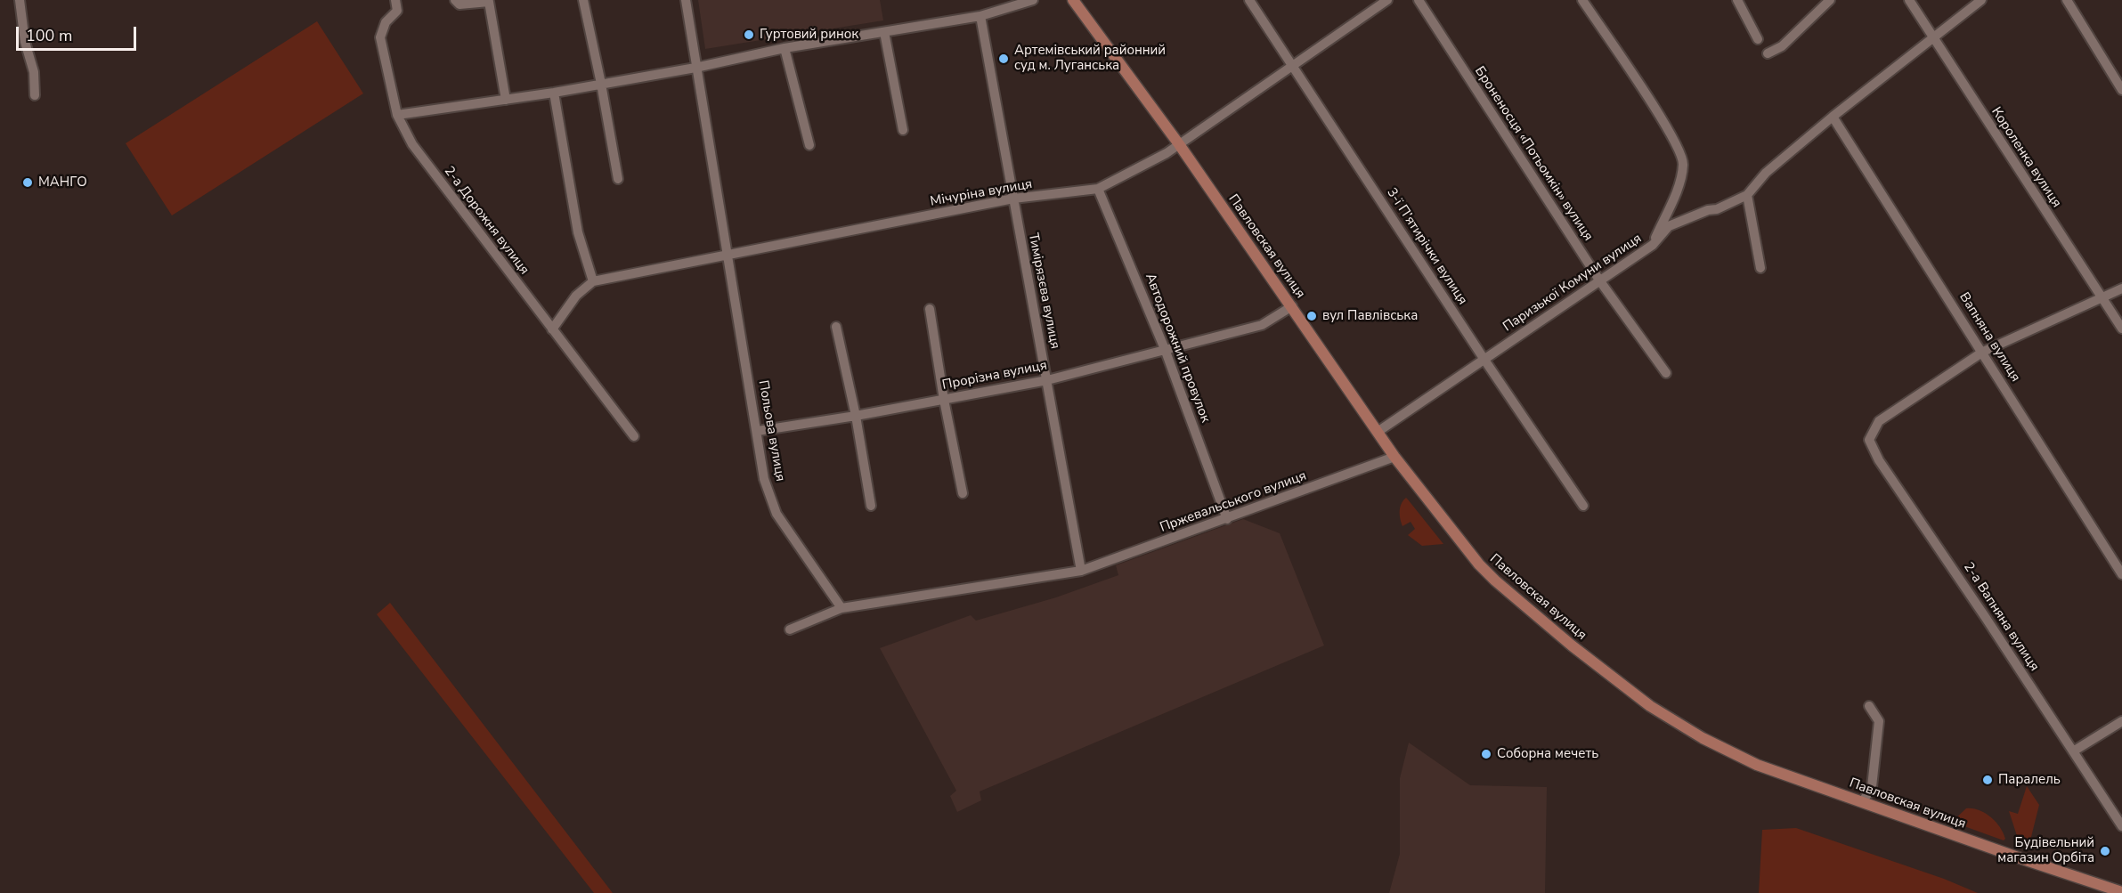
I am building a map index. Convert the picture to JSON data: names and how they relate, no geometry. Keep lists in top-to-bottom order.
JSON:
{
  "streets": {
    "main road": ["Павловская вулиця"],
    "street": [
      "Броненосця «Потьомкін» вулиця",
      "Короленка вулиця",
      "Мічуріна вулиця",
      "2-а Дорожня вулиця",
      "3-ї П’ятирічки вулиця",
      "Паризької Комуни вулиця",
      "Тимірязєва вулиця",
      "Вапняна вулиця",
      "Автодорожний провулок",
      "Прорізна вулиця",
      "Польова вулиця",
      "Пржевальського вулиця",
      "2-а Вапняна вулиця"
    ]
  },
  "crossings": [
    ["Броненосця «Потьомкін» вулиця", "Паризької Комуни вулиця"],
    ["Короленка вулиця", "Паризької Комуни вулиця"],
    ["Мічуріна вулиця", "Павловская вулиця"],
    ["Мічуріна вулиця", "3-ї П’ятирічки вулиця"],
    ["Мічуріна вулиця", "Тимірязєва вулиця"],
    ["Мічуріна вулиця", "Автодорожний провулок"],
    ["Мічуріна вулиця", "Польова вулиця"],
    ["Павловская вулиця", "Паризької Комуни вулиця"],
    ["Павловская вулиця", "Прорізна вулиця"],
    ["Павловская вулиця", "Пржевальського вулиця"],
    ["3-ї П’ятирічки вулиця", "Паризької Комуни вулиця"],
    ["Паризької Комуни вулиця", "Вапняна вулиця"],
    ["Тимірязєва вулиця", "Прорізна вулиця"],
    ["Тимірязєва вулиця", "Пржевальського вулиця"],
    ["Вапняна вулиця", "2-а Вапняна вулиця"],
    ["Автодорожний провулок", "Прорізна вулиця"],
    ["Автодорожний провулок", "Пржевальського вулиця"],
    ["Прорізна вулиця", "Польова вулиця"]
  ],
  "places": [
    "Гуртовий ринок",
    "Артемівський районний суд м. Луганська",
    "МАНГО",
    "вул Павлівська",
    "Соборна мечеть",
    "Паралель",
    "Будівельний магазин Орбіта"
  ],
  "scale_bar": "100 m"
}
